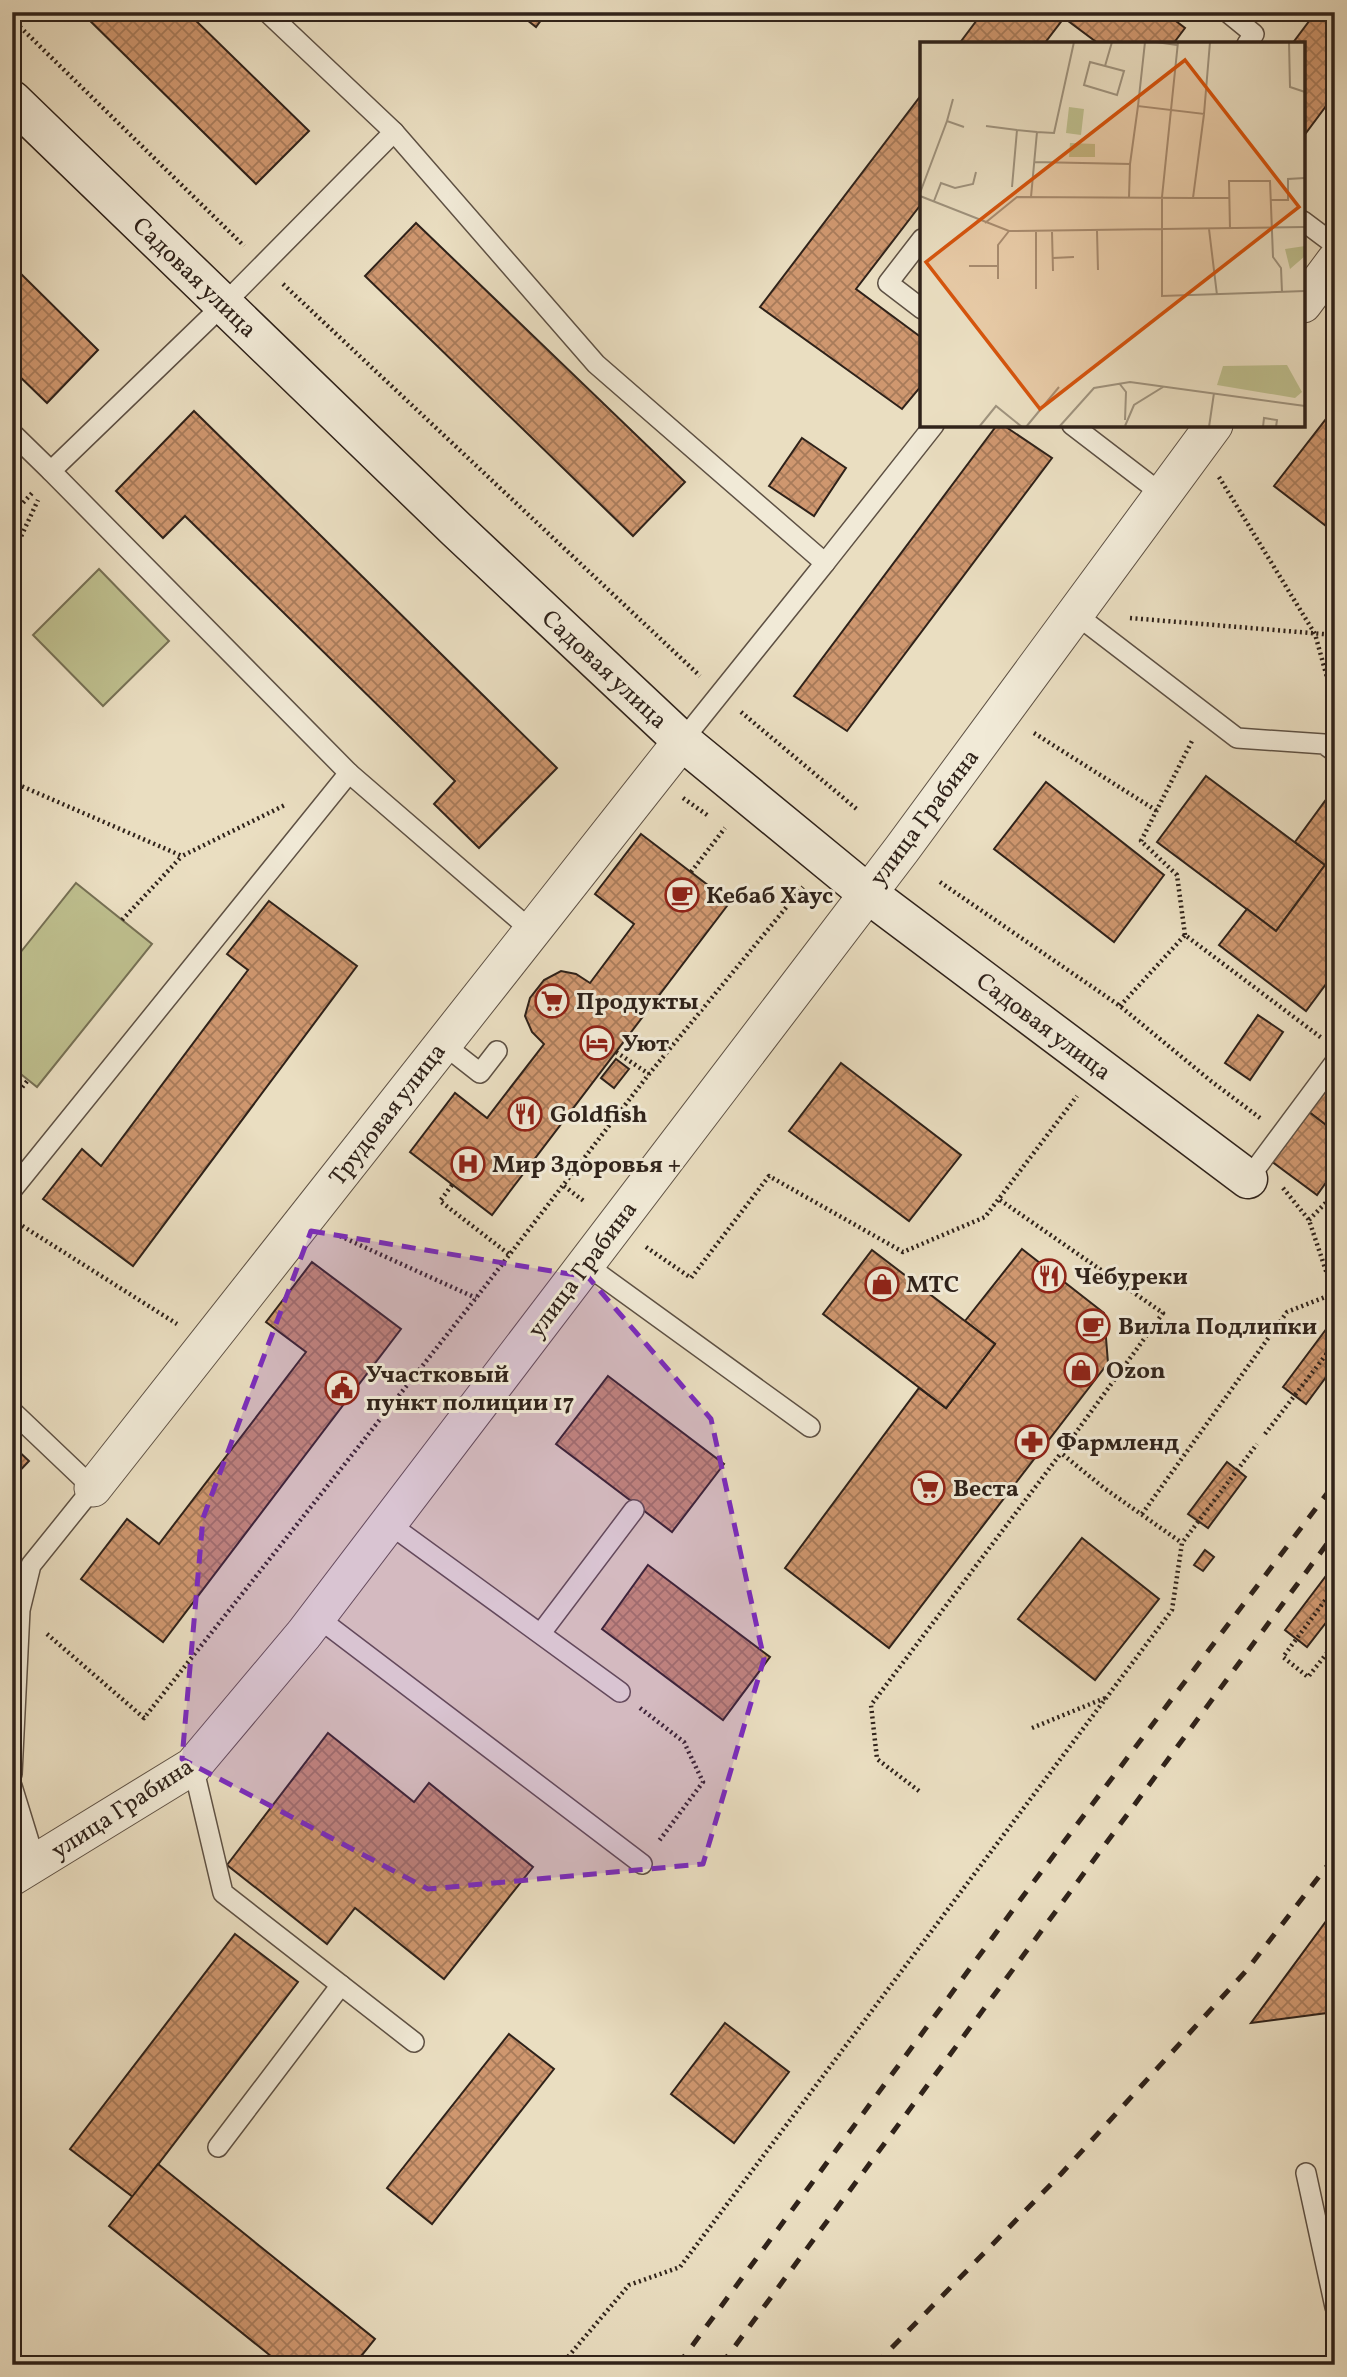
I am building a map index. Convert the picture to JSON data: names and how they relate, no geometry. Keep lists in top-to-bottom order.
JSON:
{
  "streets": {
    "street": ["Садовая улица", "улица Грабина", "Трудовая улица"]
  },
  "crossings": [
    ["Садовая улица", "улица Грабина"],
    ["Садовая улица", "Трудовая улица"]
  ],
  "places": {
    "cafe": ["Кебаб Хаус", "Вилла Подлипки"],
    "supermarket": ["Продукты", "Веста"],
    "hotel": ["Уют"],
    "restaurant": ["Goldfish", "Чебуреки"],
    "hospital": ["Мир Здоровья +"],
    "shop": ["МТС", "Ozon"],
    "public building": ["Участковый пункт полиции 17"],
    "pharmacy": ["Фармленд"]
  }
}
